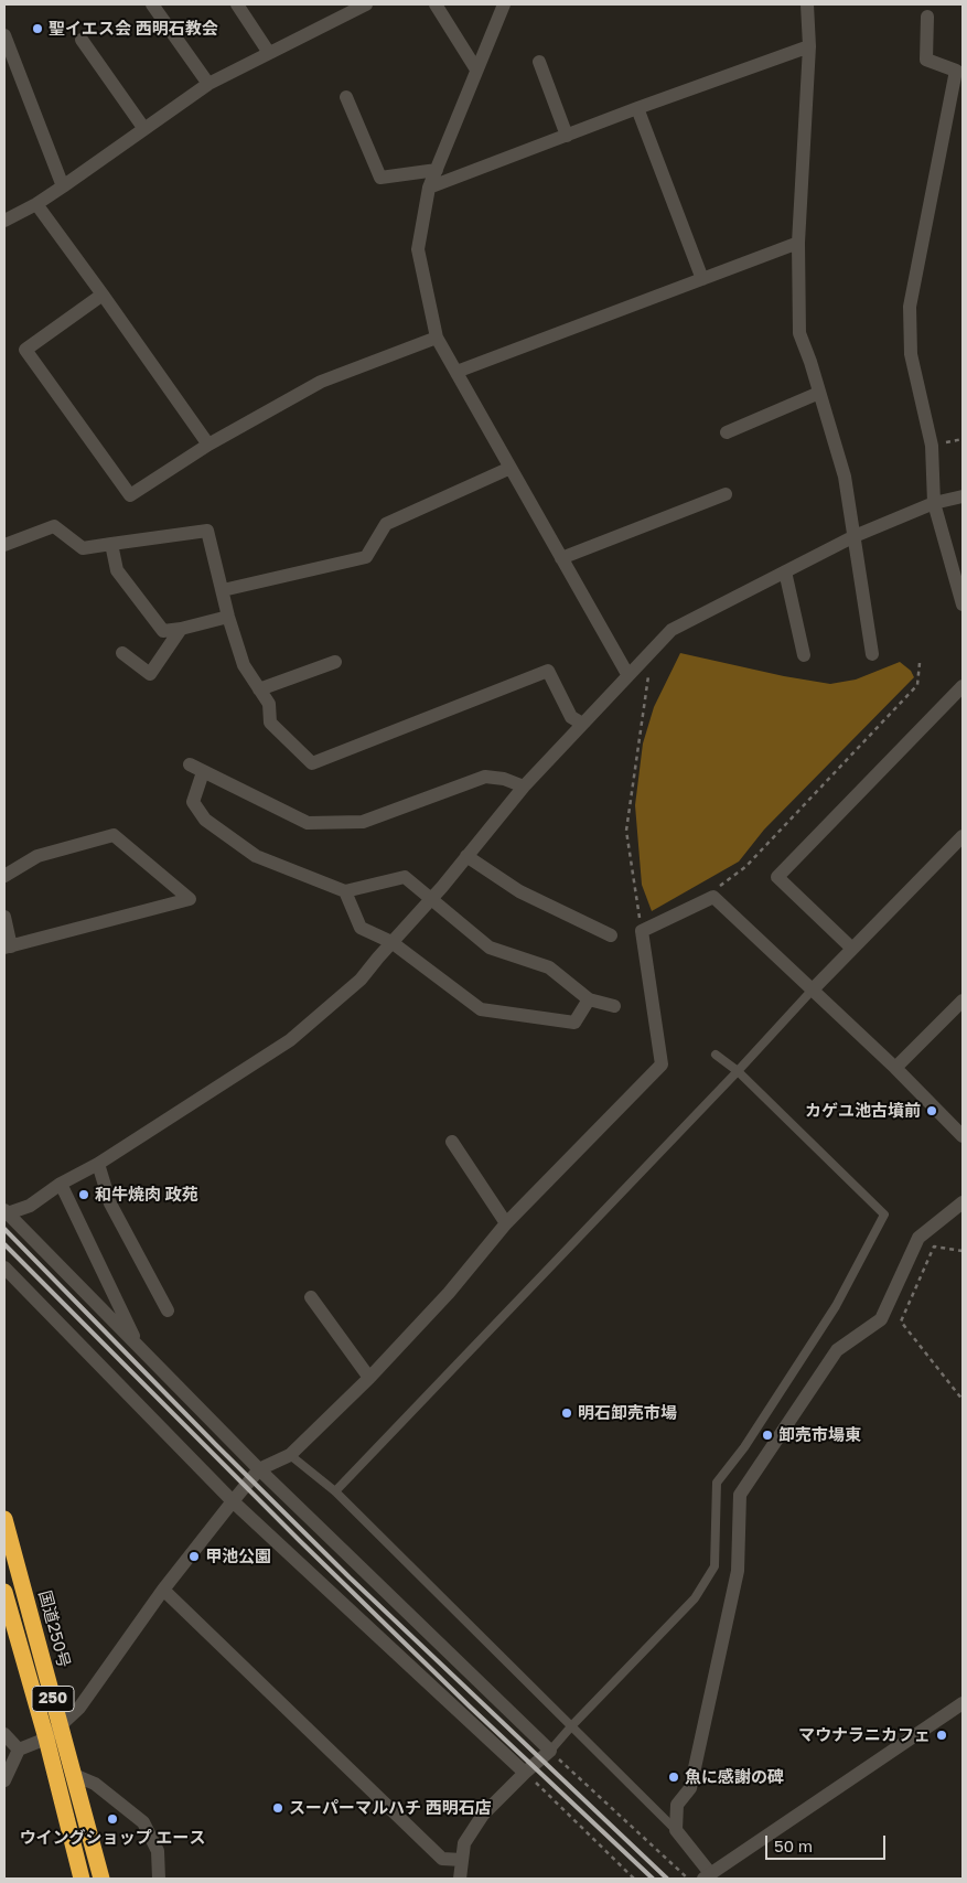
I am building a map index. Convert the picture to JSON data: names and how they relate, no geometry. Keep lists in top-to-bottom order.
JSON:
{
  "streets": {
    "highway": ["国道250号", "250"]
  },
  "places": [
    "聖イエス会 西明石教会",
    "カゲユ池古墳前",
    "和牛焼肉 政苑",
    "明石卸売市場",
    "卸売市場東",
    "甲池公園",
    "マウナラニカフェ",
    "魚に感謝の碑",
    "スーパーマルハチ 西明石店",
    "ウイングショップ エース"
  ],
  "scale_bar": "50 m"
}
